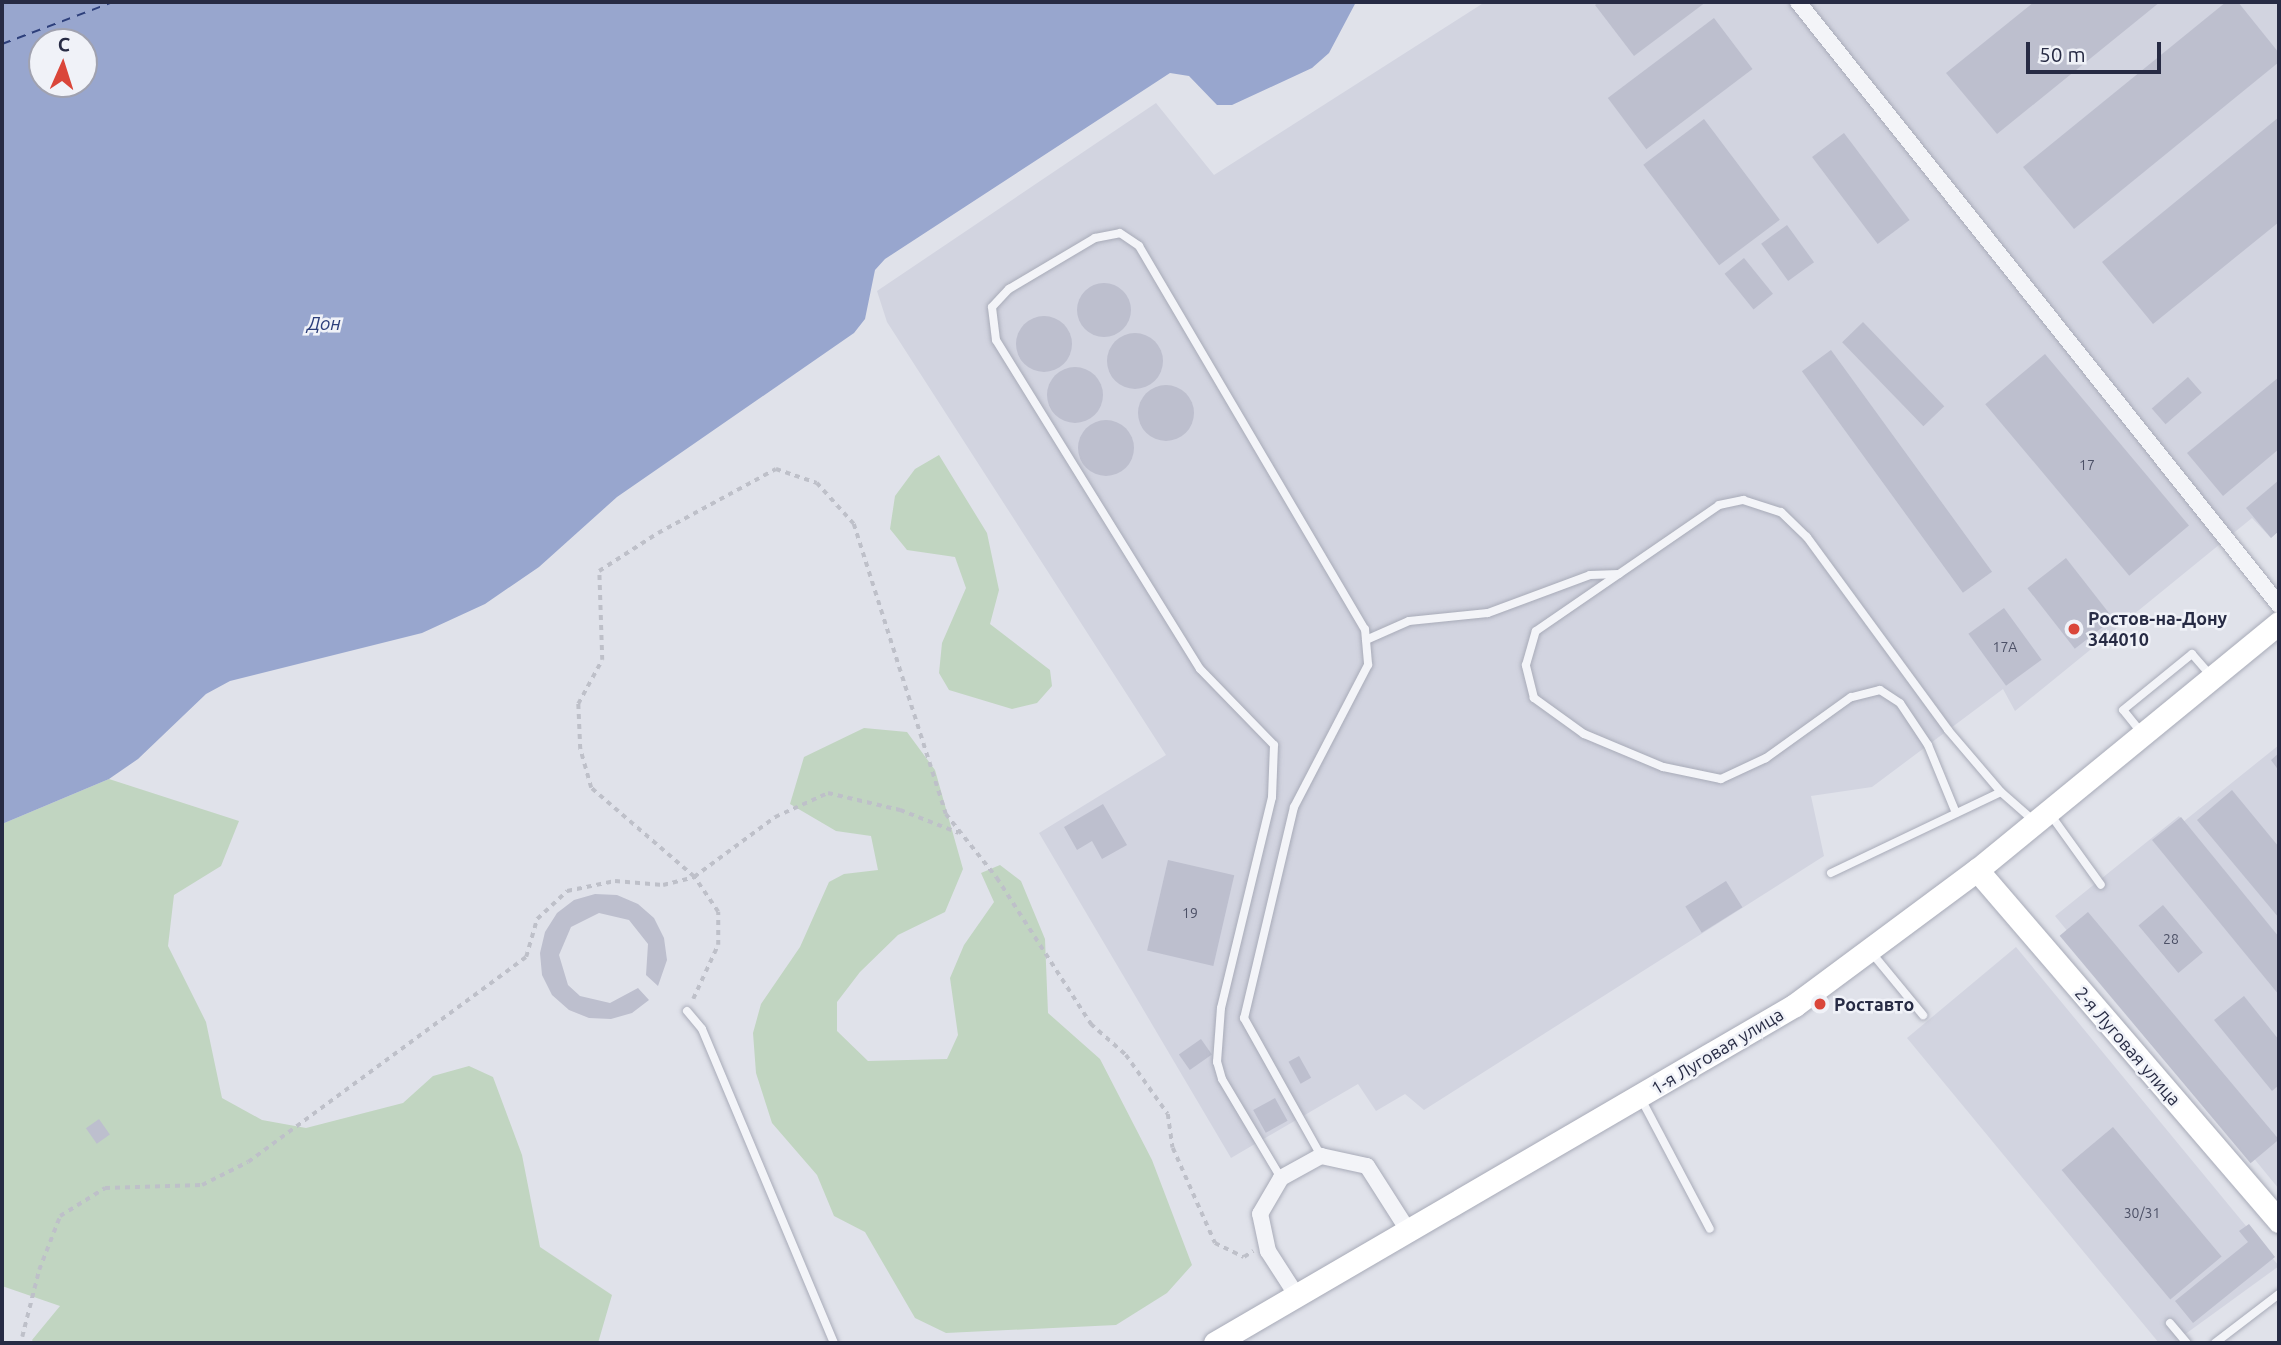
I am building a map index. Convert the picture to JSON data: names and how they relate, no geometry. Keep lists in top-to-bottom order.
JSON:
{
  "streets": {
    "main road": ["2-я Луговая улица", "1-я Луговая улица"]
  },
  "crossings": [
    ["2-я Луговая улица", "1-я Луговая улица"]
  ],
  "water": ["Дон"],
  "places": ["Ростов-на-Дону 344010", "Роставто"],
  "house_numbers": [
    "17",
    "17А",
    "19",
    "28",
    "30/31"
  ],
  "scale_bar": "50 m",
  "north": "top"
}
